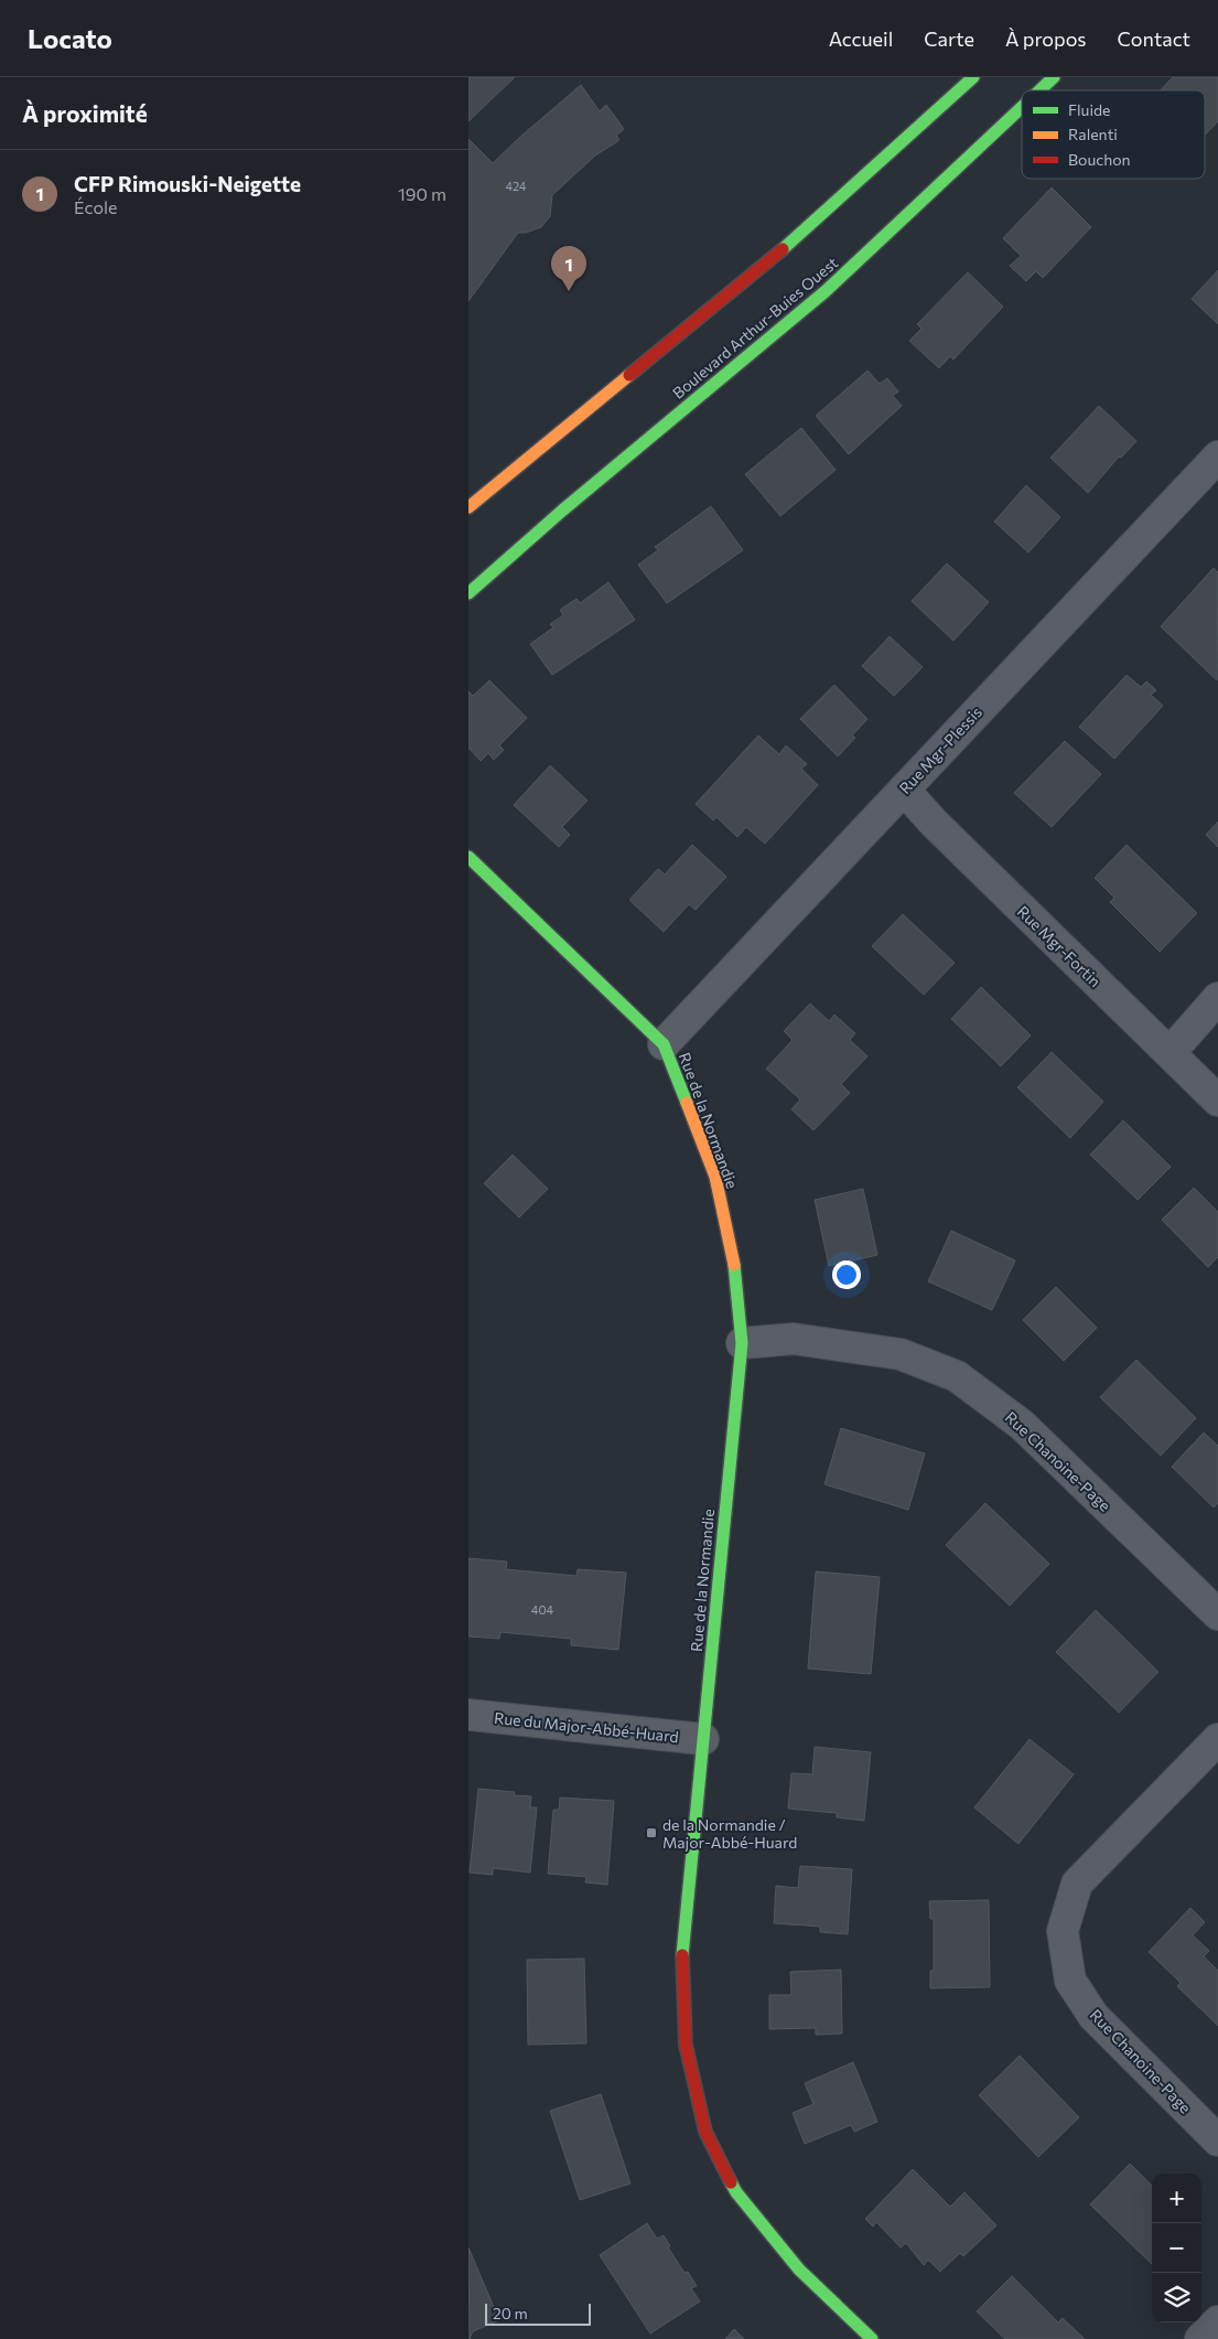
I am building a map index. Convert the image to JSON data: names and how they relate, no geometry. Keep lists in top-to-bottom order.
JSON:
{
  "streets": {
    "street": [
      "Boulevard Arthur-Buies Ouest",
      "Rue Mgr-Plessis",
      "Rue Mgr-Fortin",
      "Rue de la Normandie",
      "Rue Chanoine-Page",
      "Rue du Major-Abbé-Huard"
    ]
  },
  "crossings": [
    ["Rue Mgr-Plessis", "Rue Mgr-Fortin"],
    ["Rue Mgr-Plessis", "Rue de la Normandie"],
    ["Rue de la Normandie", "Rue Chanoine-Page"],
    ["Rue de la Normandie", "Rue du Major-Abbé-Huard"]
  ],
  "places": {
    "transit": ["de la Normandie / Major-Abbé-Huard"]
  },
  "house_numbers": ["424", "404"],
  "legend": ["Fluide", "Ralenti", "Bouchon"],
  "scale_bar": "20 m",
  "page": {
    "header": "Locato",
    "nav": [
      "Accueil",
      "Carte",
      "À propos",
      "Contact"
    ],
    "heading": "À proximité",
    "list": [
      {
        "mark": "1",
        "name": "CFP Rimouski-Neigette",
        "note": "École",
        "value": "190 m"
      }
    ],
    "pins": "1",
    "map_buttons": ["+", "−"],
    "scale": "20 m"
  }
}
